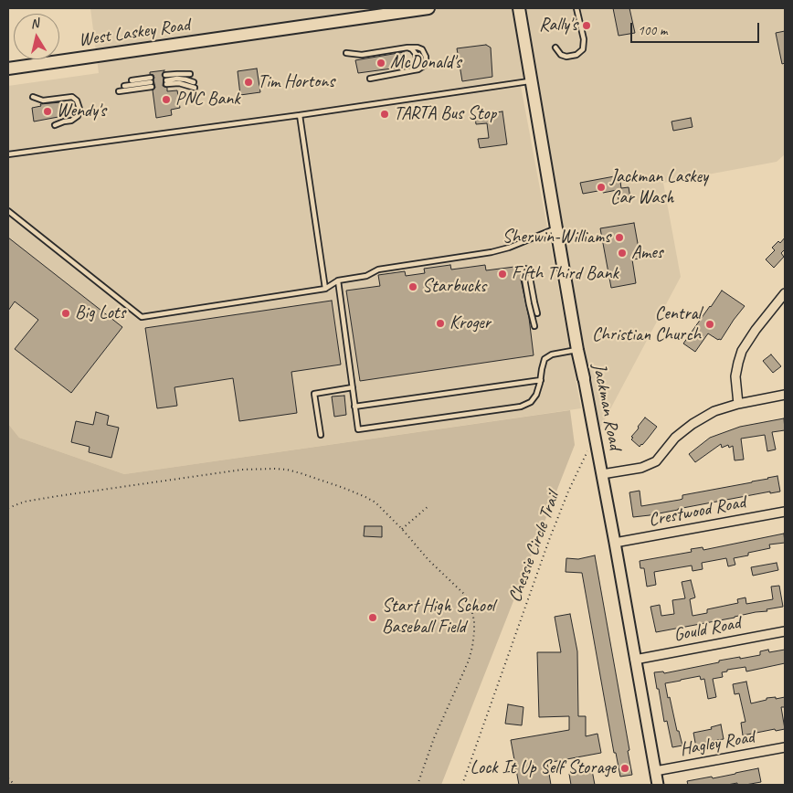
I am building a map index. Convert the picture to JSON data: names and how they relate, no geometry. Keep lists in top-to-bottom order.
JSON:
{
  "streets": {
    "main road": ["West Laskey Road", "Jackman Road"],
    "street": ["Crestwood Road", "Gould Road", "Hagley Road"],
    "path": ["Chessie Circle Trail"]
  },
  "crossings": [
    ["Jackman Road", "Crestwood Road"],
    ["Jackman Road", "Gould Road"],
    ["Jackman Road", "Hagley Road"]
  ],
  "places": [
    "Rally's",
    "McDonald's",
    "Tim Hortons",
    "PNC Bank",
    "Wendy's",
    "TARTA Bus Stop",
    "Jackman Laskey Car Wash",
    "Sherwin-Williams",
    "Ames",
    "Fifth Third Bank",
    "Starbucks",
    "Big Lots",
    "Kroger",
    "Central Christian Church",
    "Start High School Baseball Field",
    "Lock It Up Self Storage"
  ],
  "scale_bar": "100 m",
  "north": "top"
}
